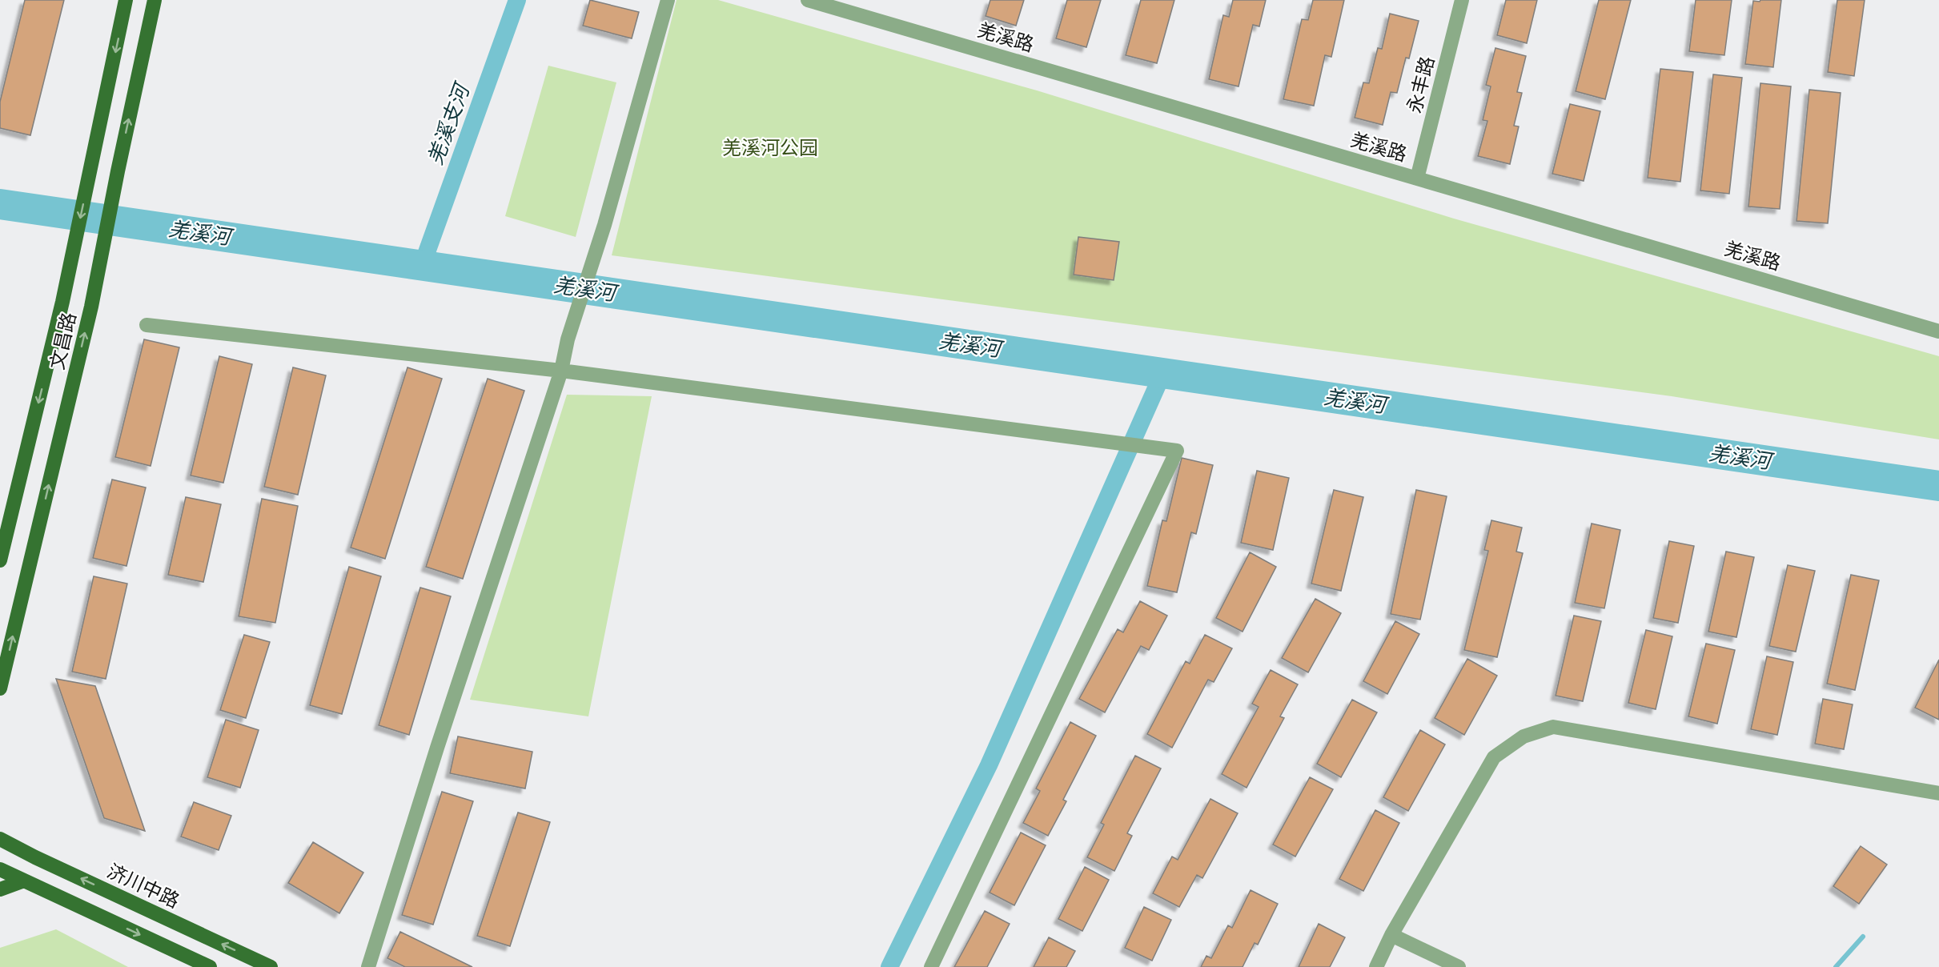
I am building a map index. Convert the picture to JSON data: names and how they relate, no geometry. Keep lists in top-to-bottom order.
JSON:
{
  "streets": {
    "main road": ["文昌路", "济川中路"],
    "street": ["羌溪路", "永丰路"]
  },
  "crossings": [
    ["羌溪路", "永丰路"]
  ],
  "water": ["羌溪支河", "羌溪河"],
  "parks": ["羌溪河公园"]
}
